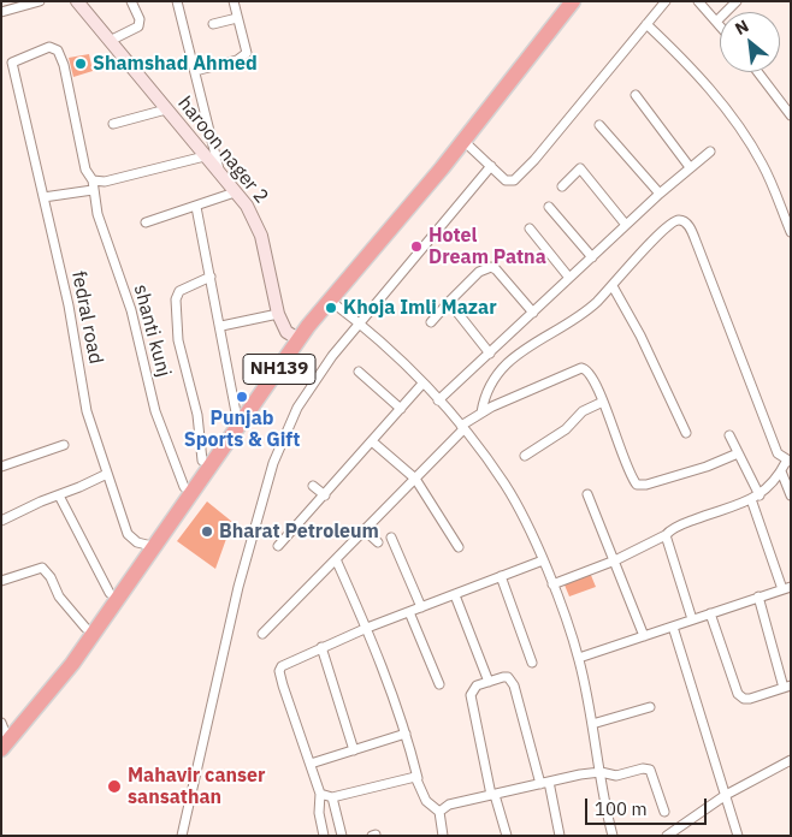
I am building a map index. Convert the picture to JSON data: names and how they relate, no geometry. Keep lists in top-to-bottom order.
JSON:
{
  "streets": {
    "highway": ["NH139"],
    "street": ["haroon nager 2", "fedral road", "shanti kunj"]
  },
  "crossings": [
    ["haroon nager 2", "NH139"],
    ["fedral road", "shanti kunj"],
    ["fedral road", "NH139"],
    ["shanti kunj", "NH139"]
  ],
  "places": [
    "Shamshad Ahmed",
    "Hotel Dream Patna",
    "Khoja Imli Mazar",
    "Punjab Sports & Gift",
    "Bharat Petroleum",
    "Mahavir canser sansathan"
  ],
  "scale_bar": "100 m",
  "north": "top left"
}
